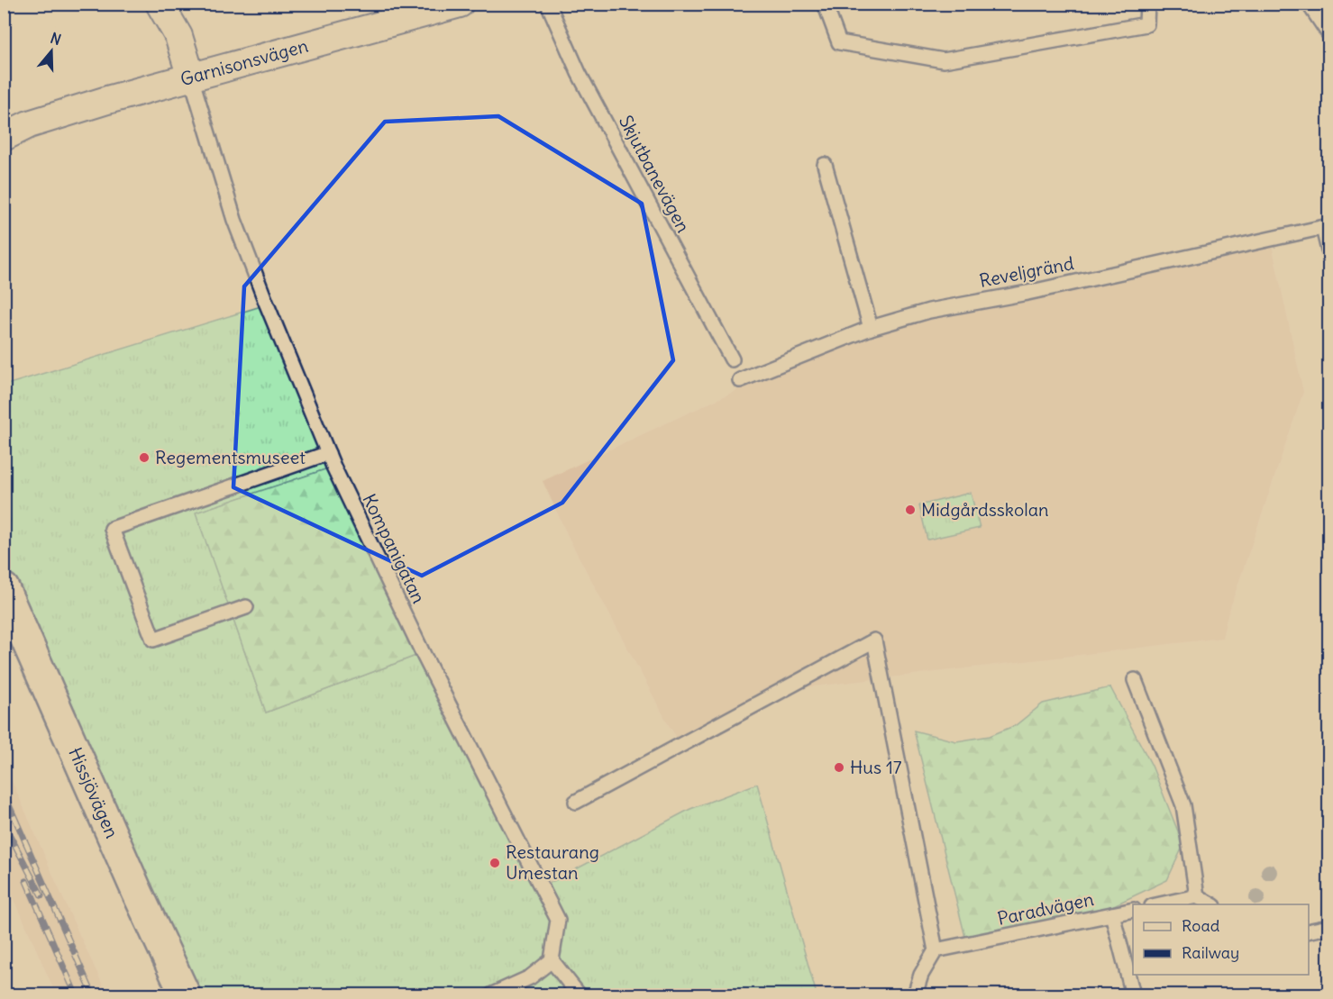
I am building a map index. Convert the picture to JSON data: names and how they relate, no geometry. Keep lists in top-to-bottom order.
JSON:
{
  "streets": {
    "main road": ["Hissjövägen"],
    "street": ["Garnisonsvägen"],
    "lane": [
      "Skjutbanevägen",
      "Reveljgränd",
      "Kompanigatan",
      "Paradvägen"
    ]
  },
  "crossings": [
    ["Garnisonsvägen", "Kompanigatan"]
  ],
  "places": [
    "Regementsmuseet",
    "Midgårdsskolan",
    "Hus 17",
    "Restaurang Umestan"
  ],
  "legend": ["Road", "Railway"],
  "north": "top"
}
